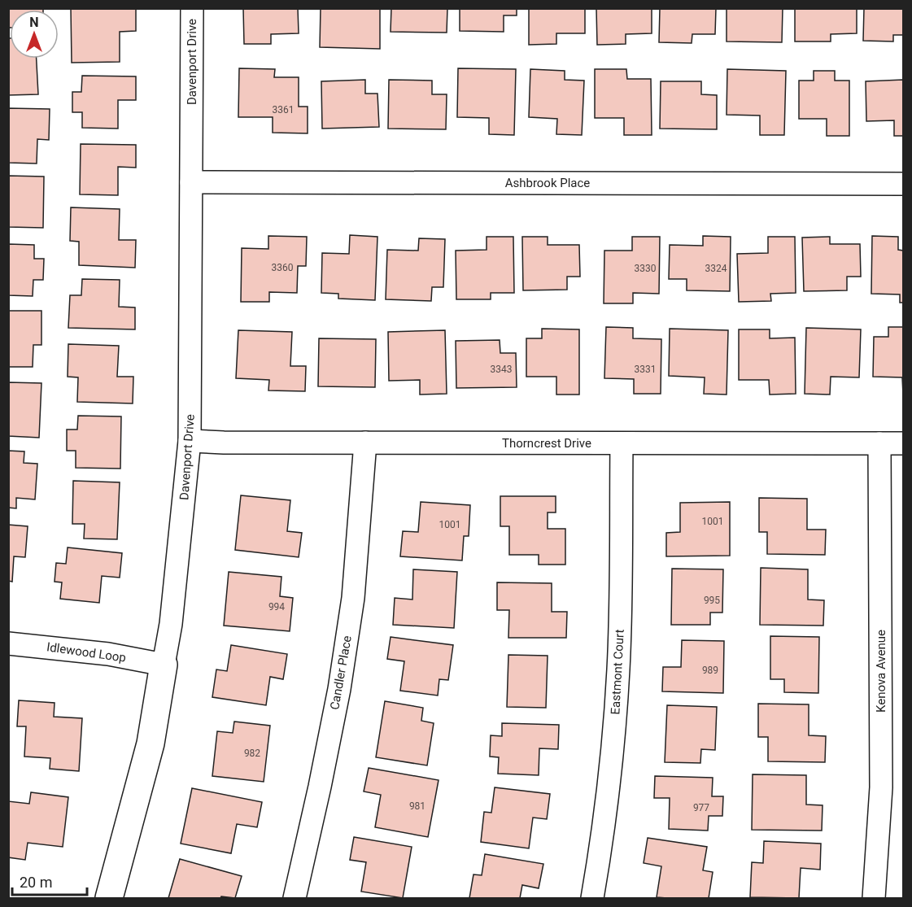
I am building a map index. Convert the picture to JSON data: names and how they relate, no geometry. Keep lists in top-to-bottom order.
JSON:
{
  "streets": {
    "street": [
      "Davenport Drive",
      "Ashbrook Place",
      "Thorncrest Drive",
      "Idlewood Loop",
      "Kenova Avenue",
      "Eastmont Court",
      "Candler Place"
    ]
  },
  "crossings": [
    ["Davenport Drive", "Ashbrook Place"],
    ["Davenport Drive", "Thorncrest Drive"],
    ["Davenport Drive", "Idlewood Loop"],
    ["Thorncrest Drive", "Kenova Avenue"],
    ["Thorncrest Drive", "Eastmont Court"],
    ["Thorncrest Drive", "Candler Place"]
  ],
  "house_numbers": [
    "3361",
    "3360",
    "3330",
    "3324",
    "3343",
    "3331",
    "1001",
    "1001",
    "995",
    "994",
    "989",
    "982",
    "981",
    "977"
  ],
  "scale_bar": "20 m",
  "north": "top"
}
